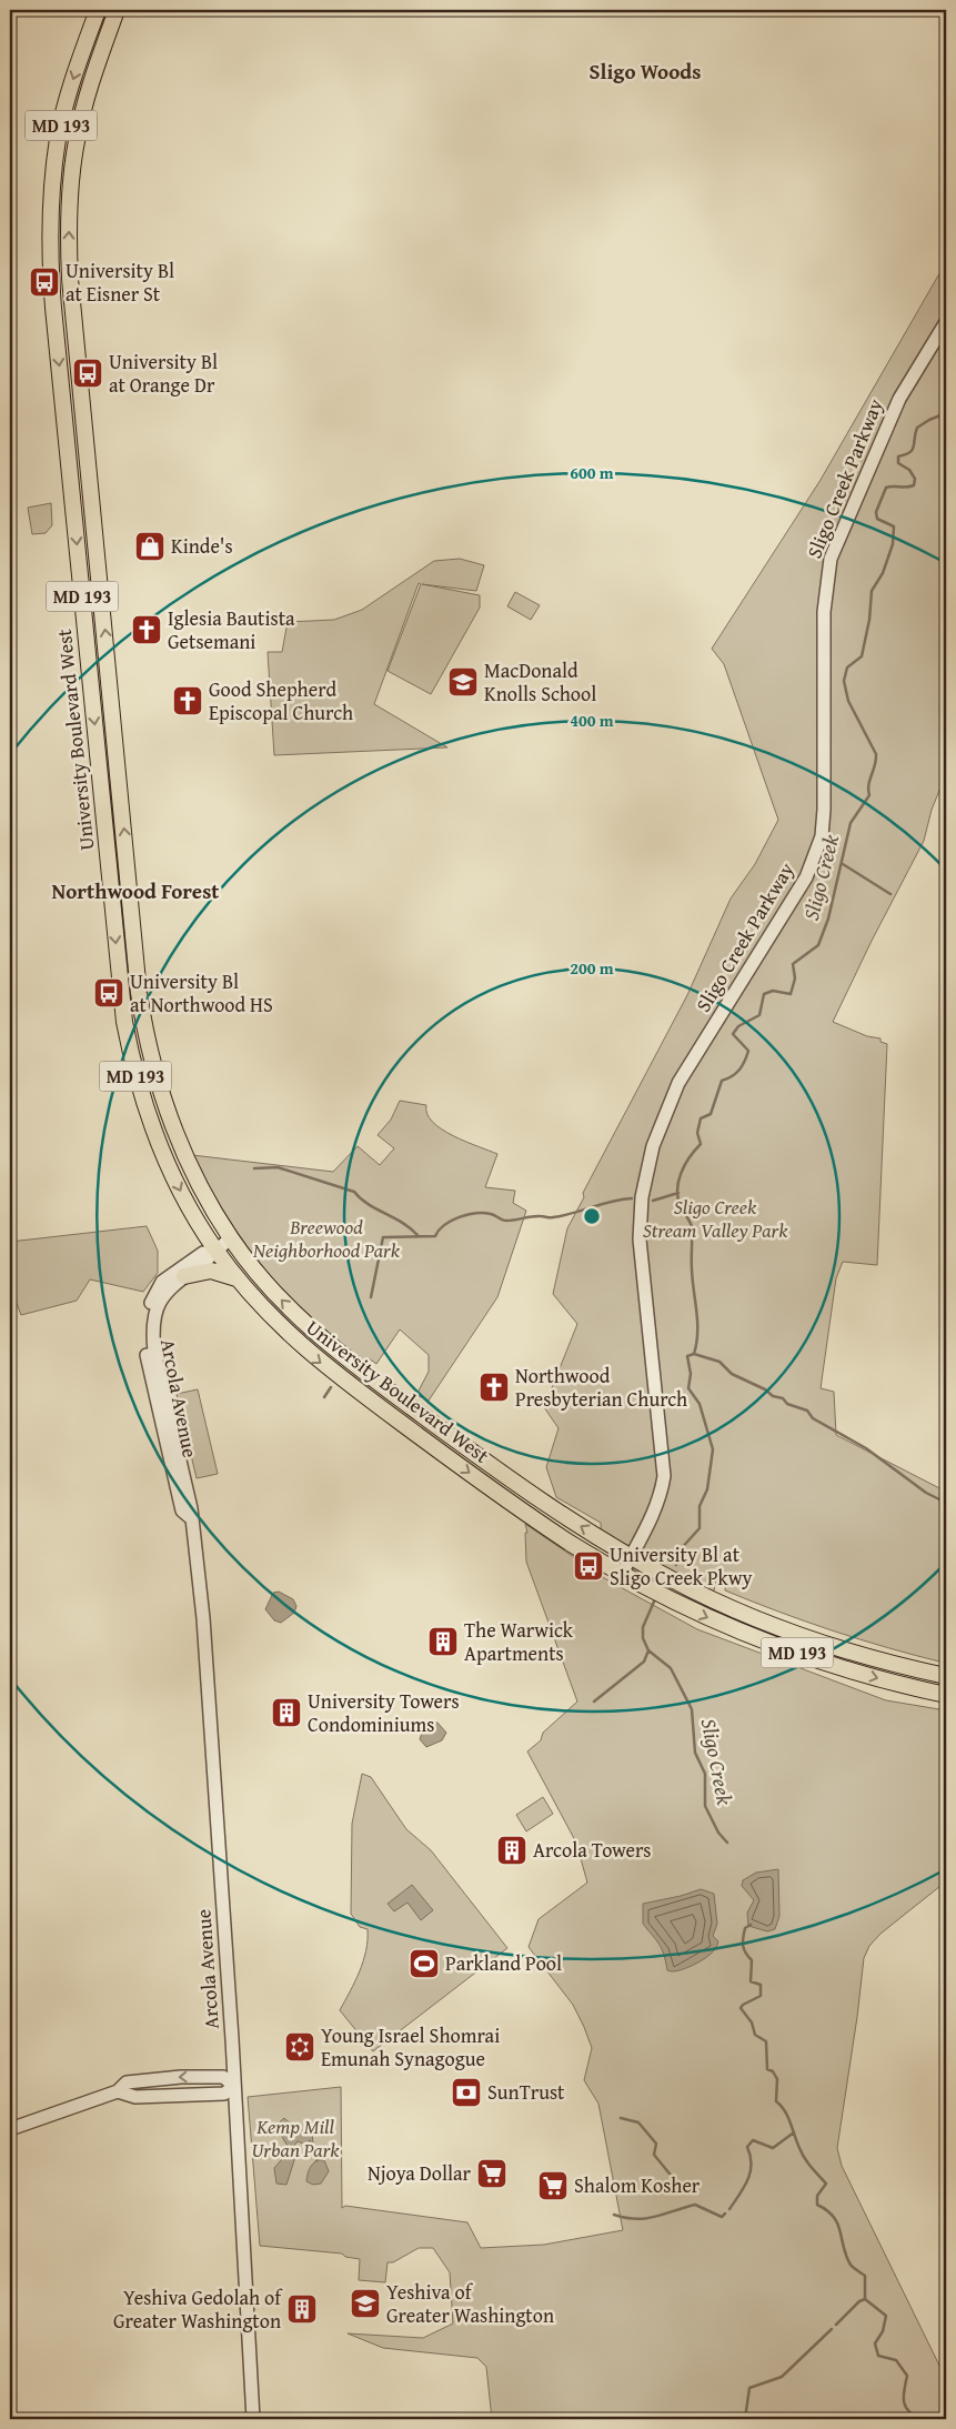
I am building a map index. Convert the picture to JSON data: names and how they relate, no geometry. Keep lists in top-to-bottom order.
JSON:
{
  "streets": {
    "main road": ["MD 193", "University Boulevard West"],
    "street": ["Sligo Creek Parkway", "Arcola Avenue"]
  },
  "crossings": [
    ["Sligo Creek Parkway", "University Boulevard West"],
    ["University Boulevard West", "Arcola Avenue"]
  ],
  "districts": ["Sligo Woods", "Northwood Forest"],
  "water": ["Sligo Creek"],
  "parks": ["Sligo Creek Stream Valley Park", "Breewood Neighborhood Park", "Kemp Mill Urban Park"],
  "places": {
    "bus stop": [
      "University Bl at Eisner St",
      "University Bl at Orange Dr",
      "University Bl at Northwood HS",
      "University Bl at Sligo Creek Pkwy"
    ],
    "shop": ["Kinde's"],
    "church": ["Iglesia Bautista Getsemani", "Good Shepherd Episcopal Church", "Northwood Presbyterian Church"],
    "school or university": ["MacDonald Knolls School", "Yeshiva of Greater Washington"],
    "building": [
      "The Warwick Apartments",
      "University Towers Condominiums",
      "Arcola Towers",
      "Yeshiva Gedolah of Greater Washington"
    ],
    "sports": ["Parkland Pool"],
    "synagogue": ["Young Israel Shomrai Emunah Synagogue"],
    "bank": ["SunTrust"],
    "supermarket": ["Njoya Dollar", "Shalom Kosher"]
  },
  "rings": ["600 m", "400 m", "200 m"]
}
